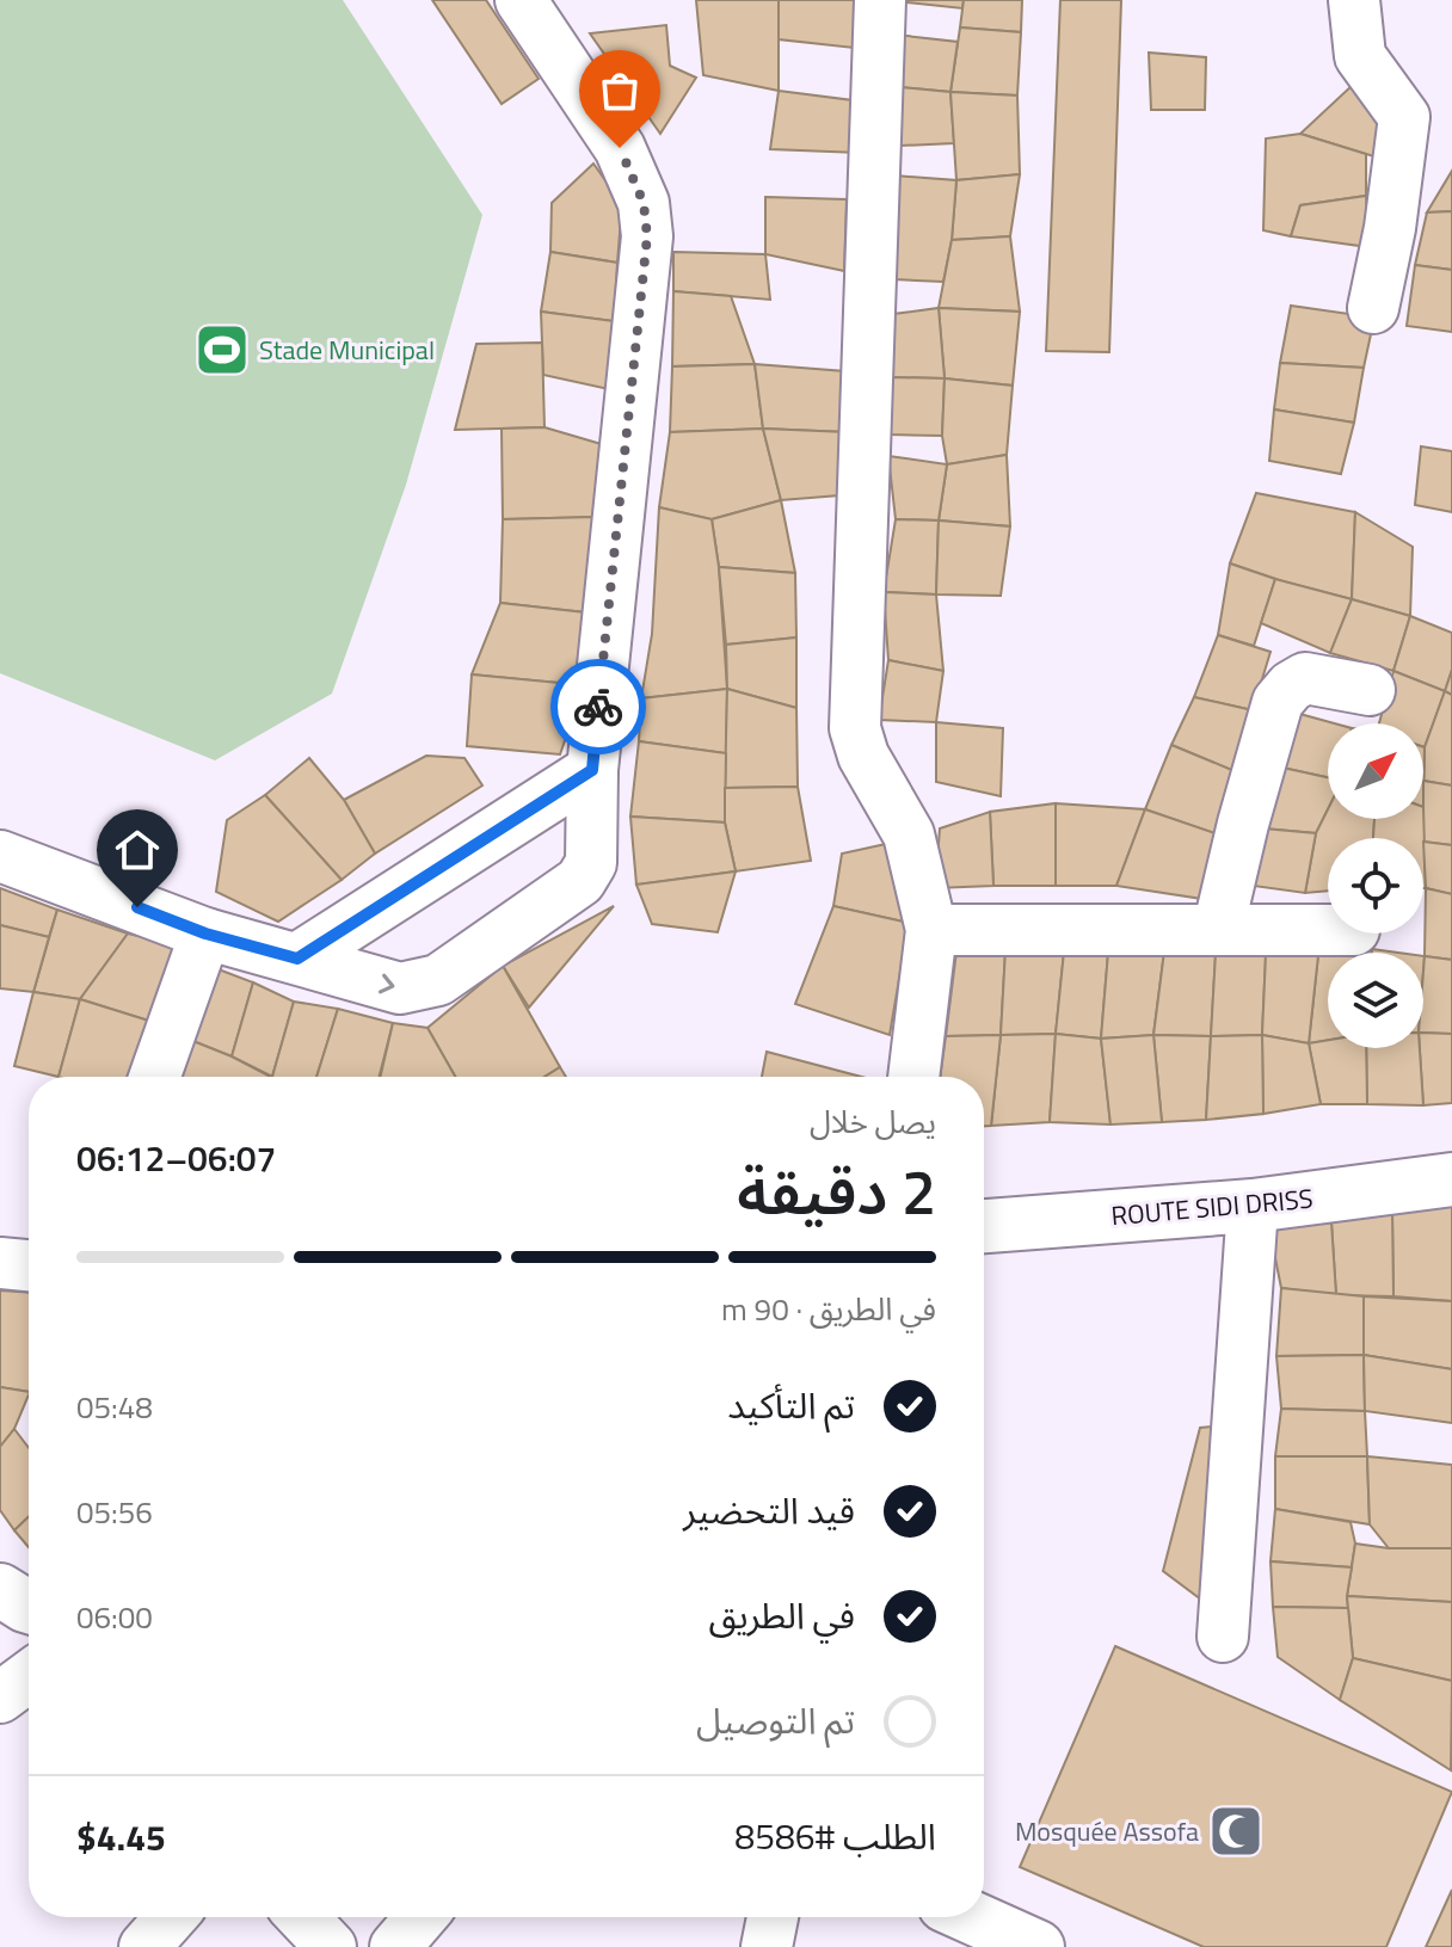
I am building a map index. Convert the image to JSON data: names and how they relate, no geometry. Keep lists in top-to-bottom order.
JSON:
{
  "streets": {
    "street": ["ROUTE SIDI DRISS"]
  },
  "places": {
    "sports": ["Stade Municipal"],
    "mosque": ["Mosquée Assofa"]
  },
  "north": "top right",
  "page": {
    "heading": ["2 دقيقة", "يصل خلال", "06:07–06:12"],
    "panel": ["الطلب #8586", "$4.45"],
    "bar": "في الطريق · 90 m",
    "list": [
      ["تم التأكيد", "05:48"],
      ["قيد التحضير", "05:56"],
      ["في الطريق", "06:00"],
      "تم التوصيل"
    ]
  }
}
